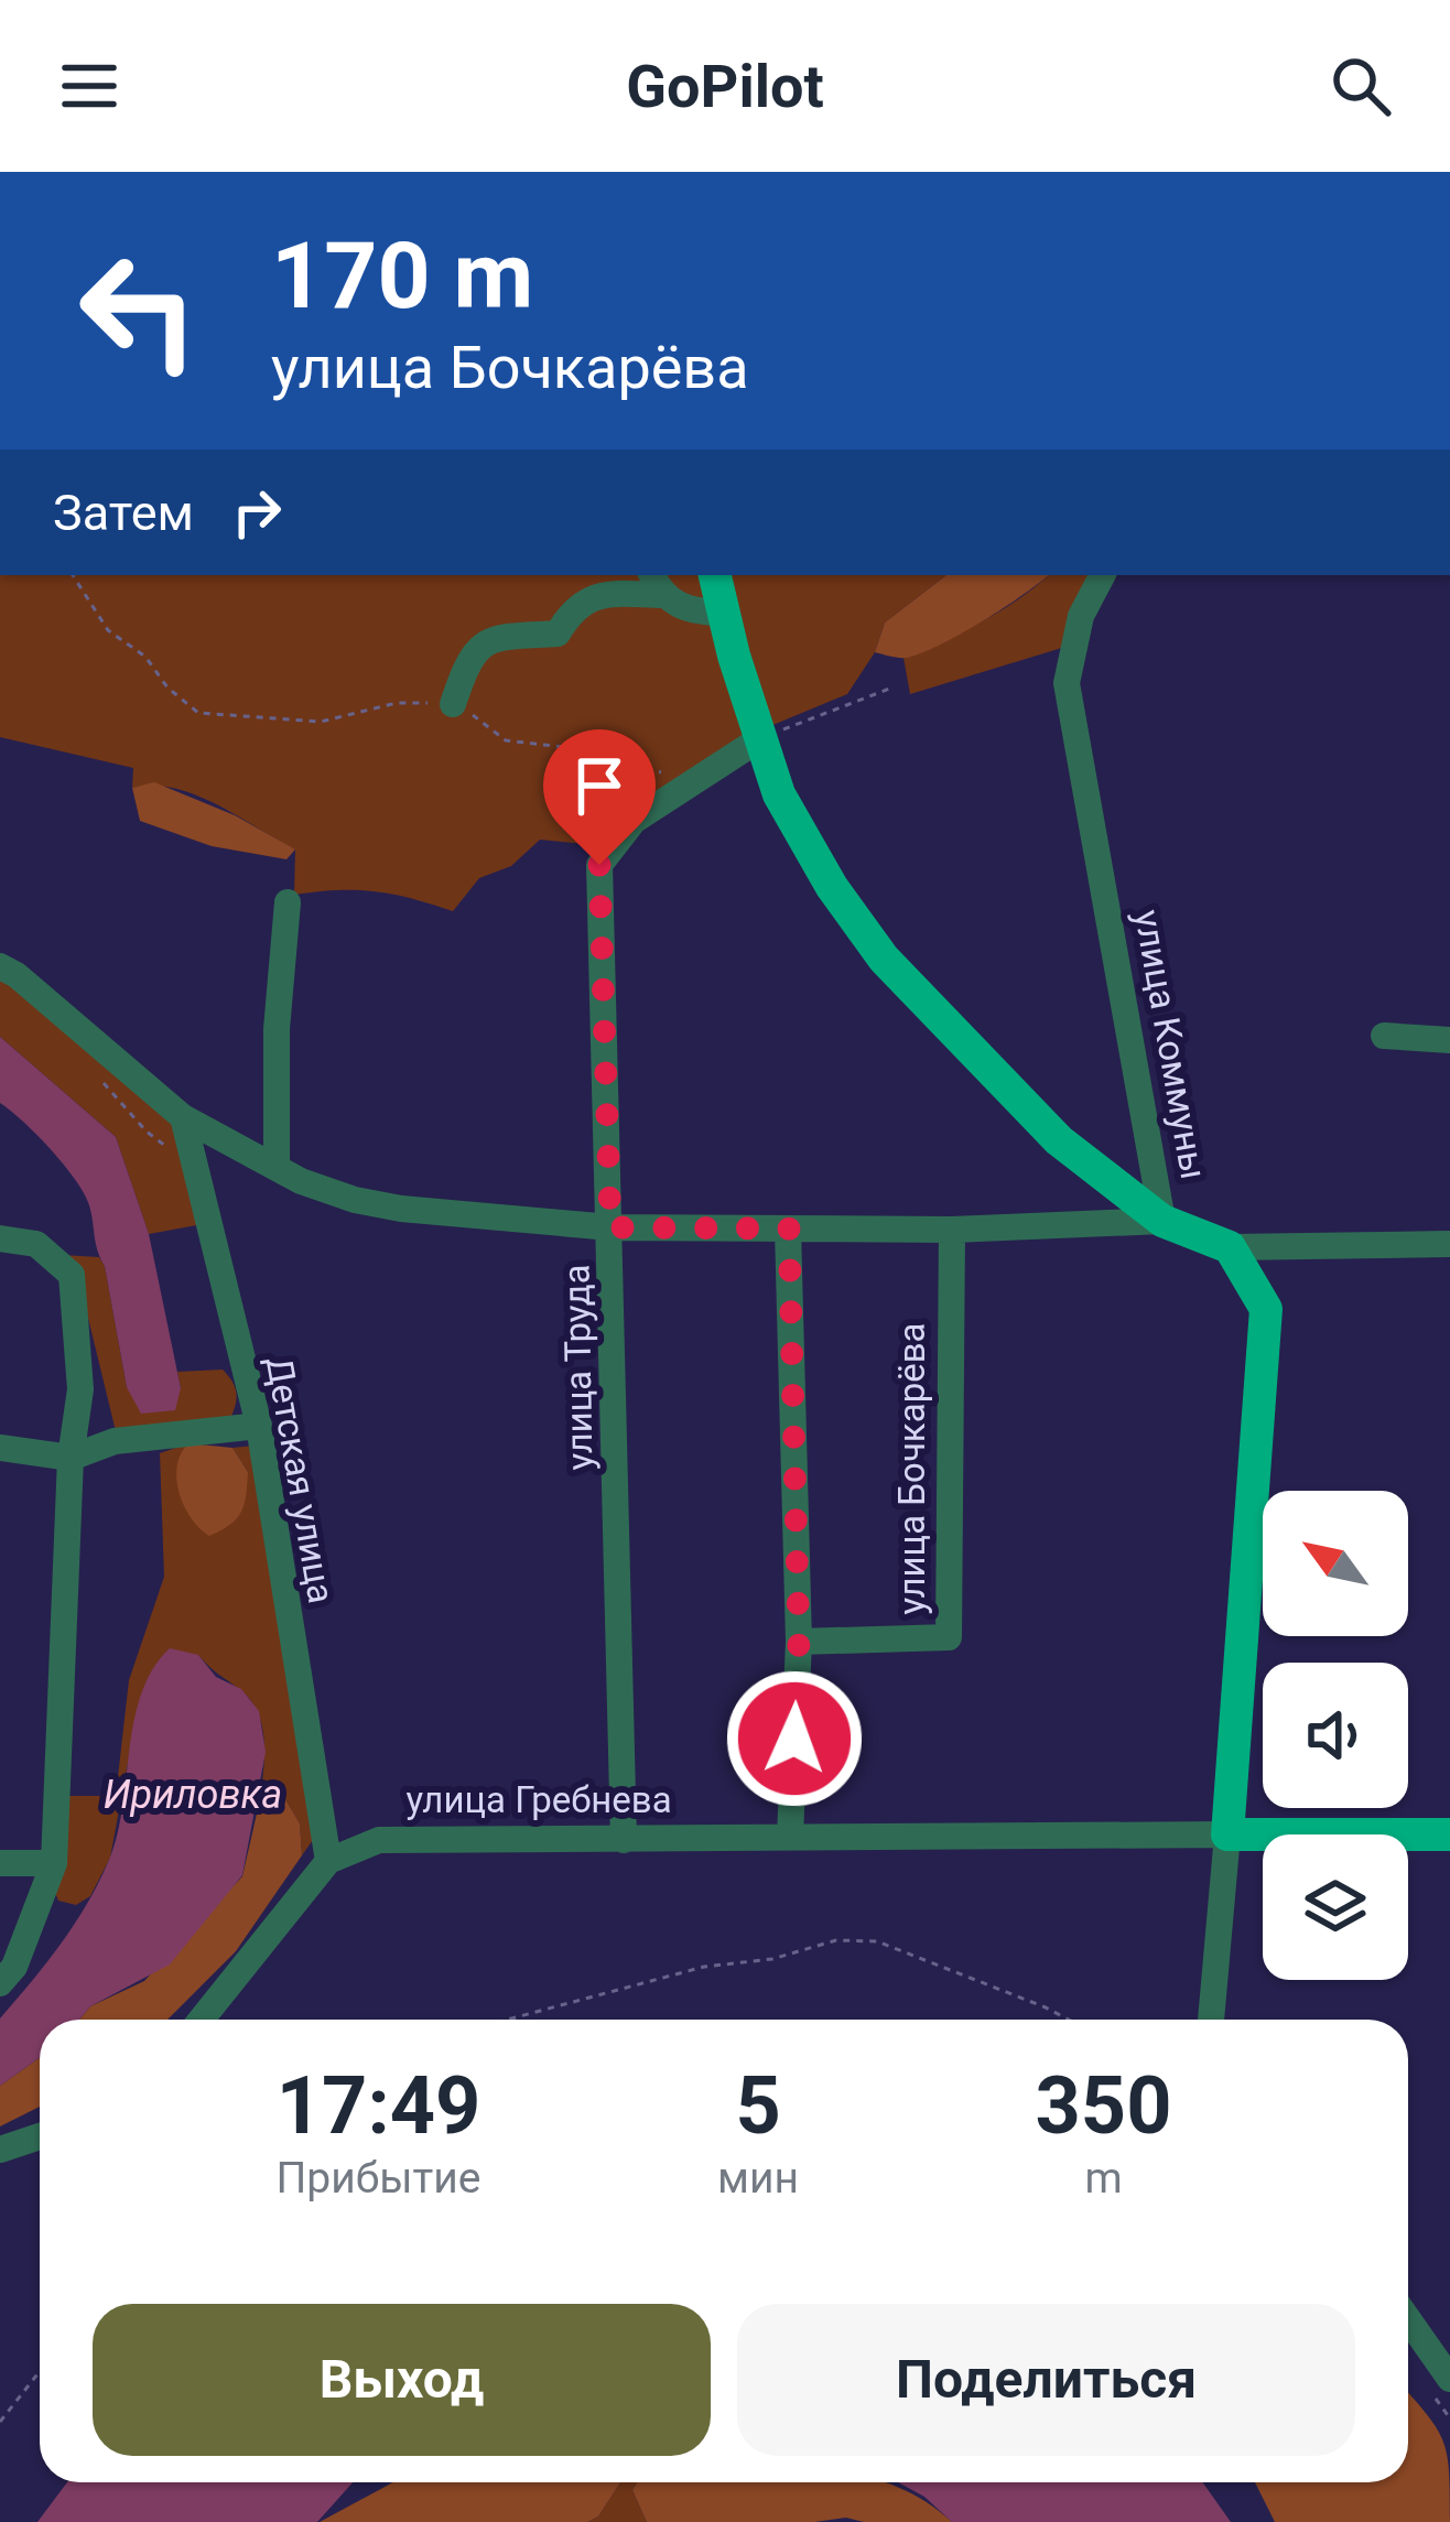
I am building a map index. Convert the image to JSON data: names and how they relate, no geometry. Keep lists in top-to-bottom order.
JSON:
{
  "streets": {
    "main road": ["улица Коммуны", "улица Гребнева"],
    "street": ["улица Труда", "улица Бочкарёва", "Детская улица"]
  },
  "crossings": [
    ["улица Коммуны", "улица Труда"],
    ["улица Труда", "улица Гребнева"],
    ["Детская улица", "улица Гребнева"]
  ],
  "water": ["Ириловка"],
  "north": "top left",
  "page": {
    "header": "GoPilot",
    "turn": ["170 m", "улица Бочкарёва"],
    "then": "Затем",
    "eta": [
      "17:49",
      "Прибытие",
      "5",
      "мин",
      "350",
      "m"
    ],
    "buttons": ["Выход", "Поделиться"]
  }
}
